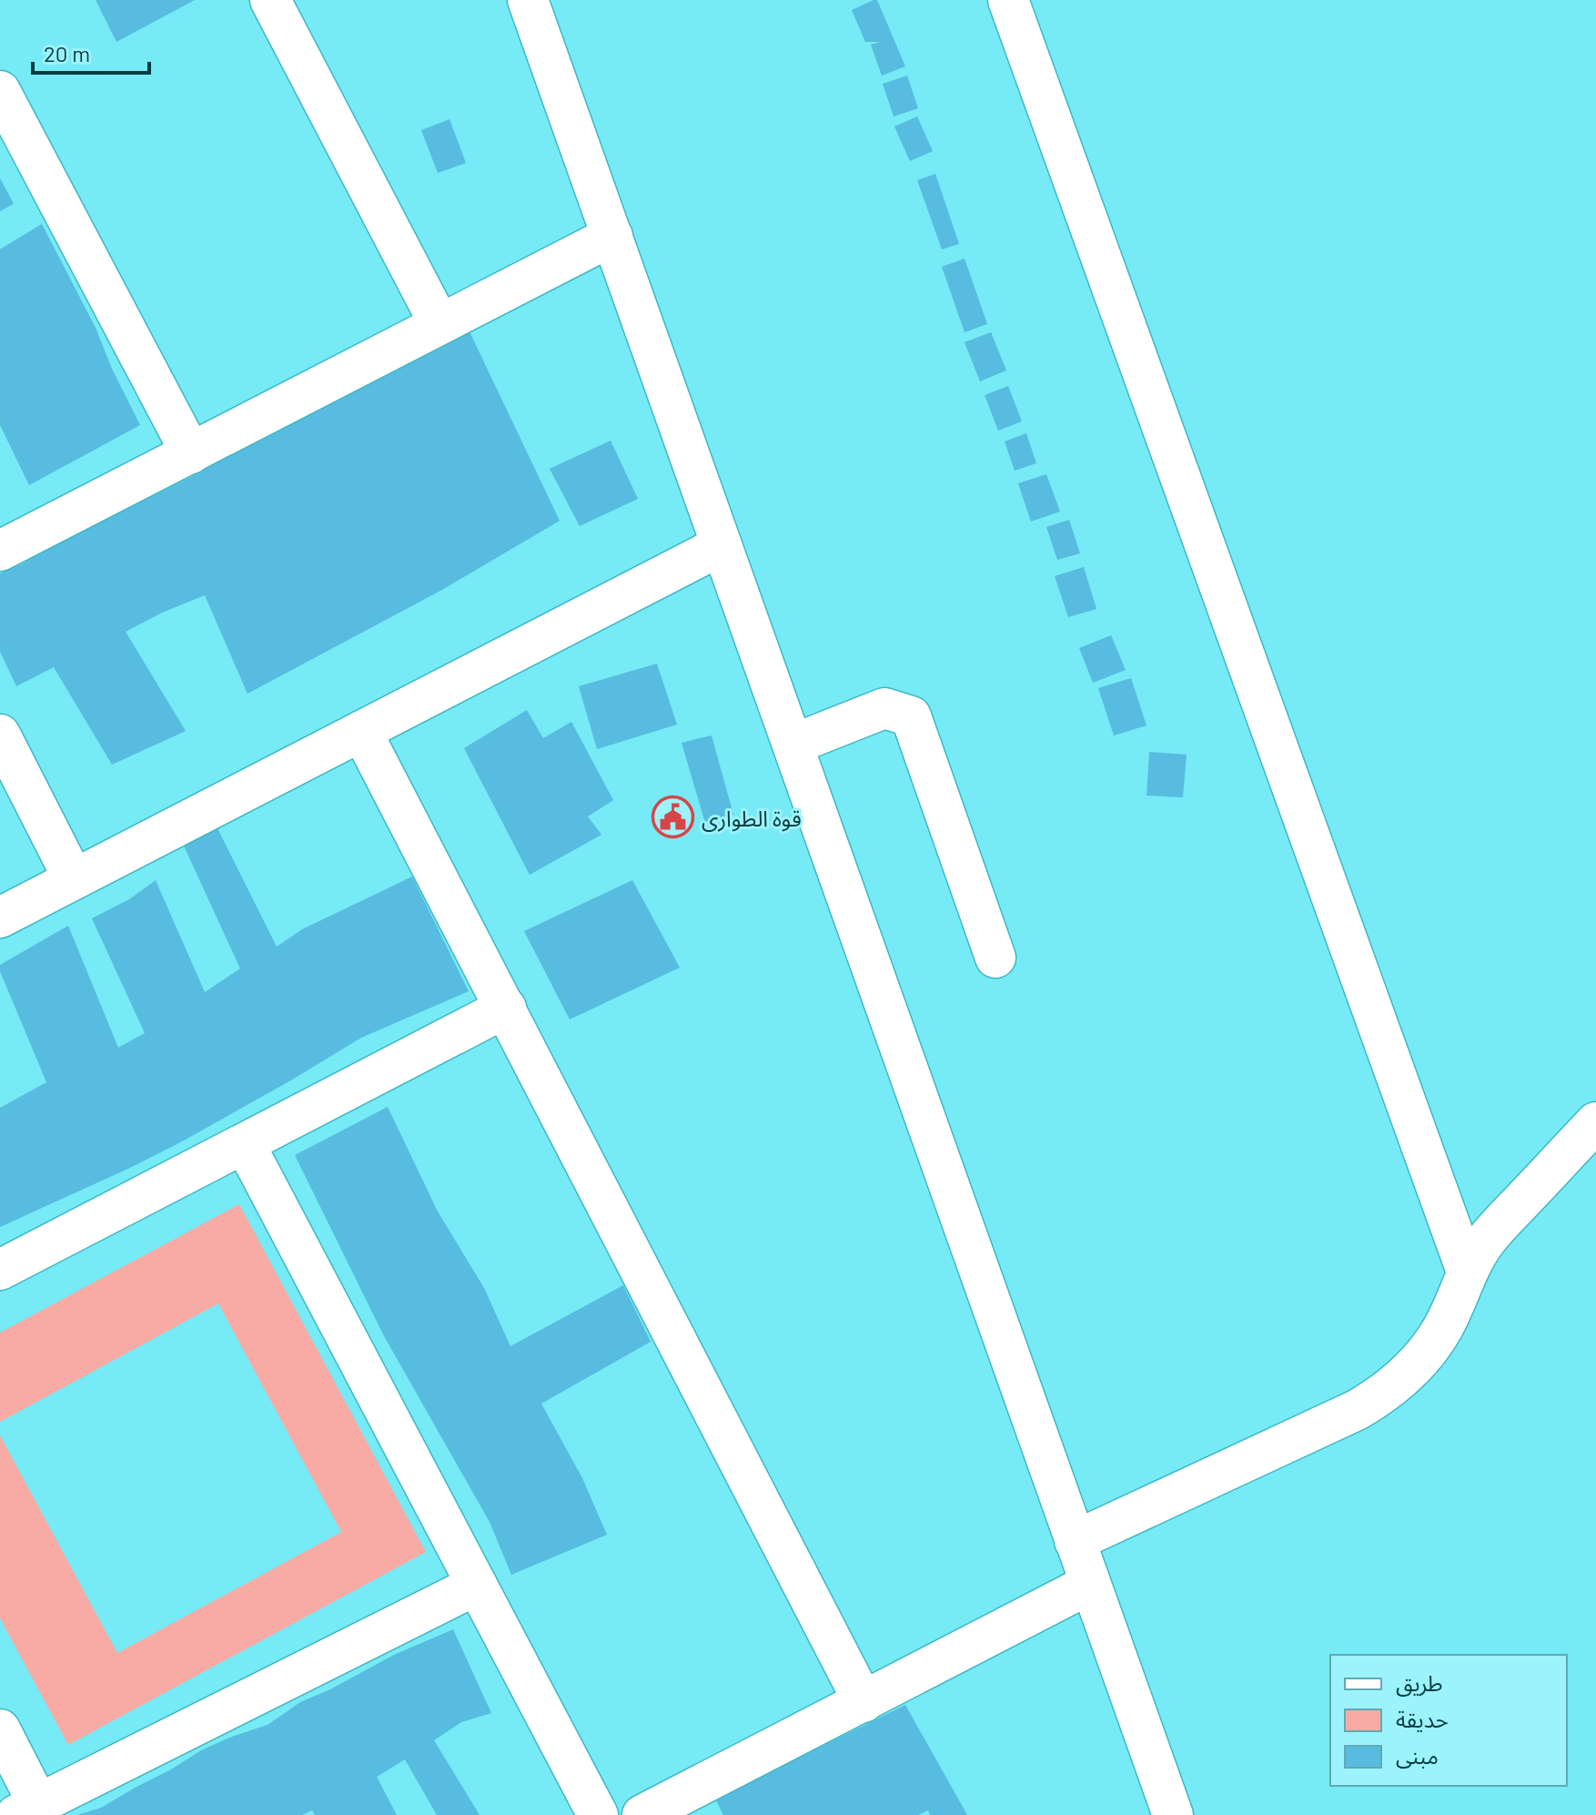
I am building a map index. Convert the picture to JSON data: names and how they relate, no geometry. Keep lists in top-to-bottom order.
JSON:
{
  "places": {
    "public building": ["قوة الطواری"]
  },
  "legend": ["طريق", "حديقة", "مبنى"],
  "scale_bar": "20 m"
}
